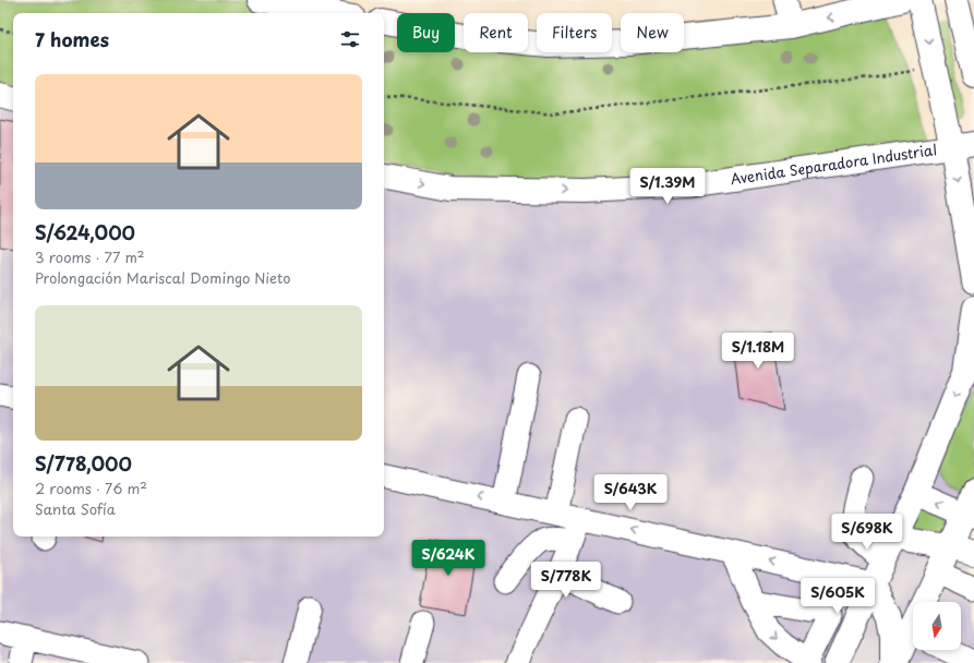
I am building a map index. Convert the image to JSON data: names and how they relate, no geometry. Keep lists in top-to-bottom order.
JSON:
{
  "streets": {
    "main road": ["Avenida Separadora Industrial"]
  },
  "north": "bottom",
  "page": {
    "chip": [
      "Buy",
      "Rent",
      "Filters",
      "New"
    ],
    "heading": "7 homes",
    "list": [
      {
        "name": "S/624,000",
        "note": "3 rooms · 77 m² · Prolongación Mariscal Domingo Nieto"
      },
      {
        "name": "S/778,000",
        "note": "2 rooms · 76 m² · Santa Sofía"
      }
    ],
    "price": [
      "S/1.39M",
      "S/1.18M",
      "S/643K",
      "S/698K",
      "S/624K",
      "S/778K",
      "S/605K"
    ]
  }
}
